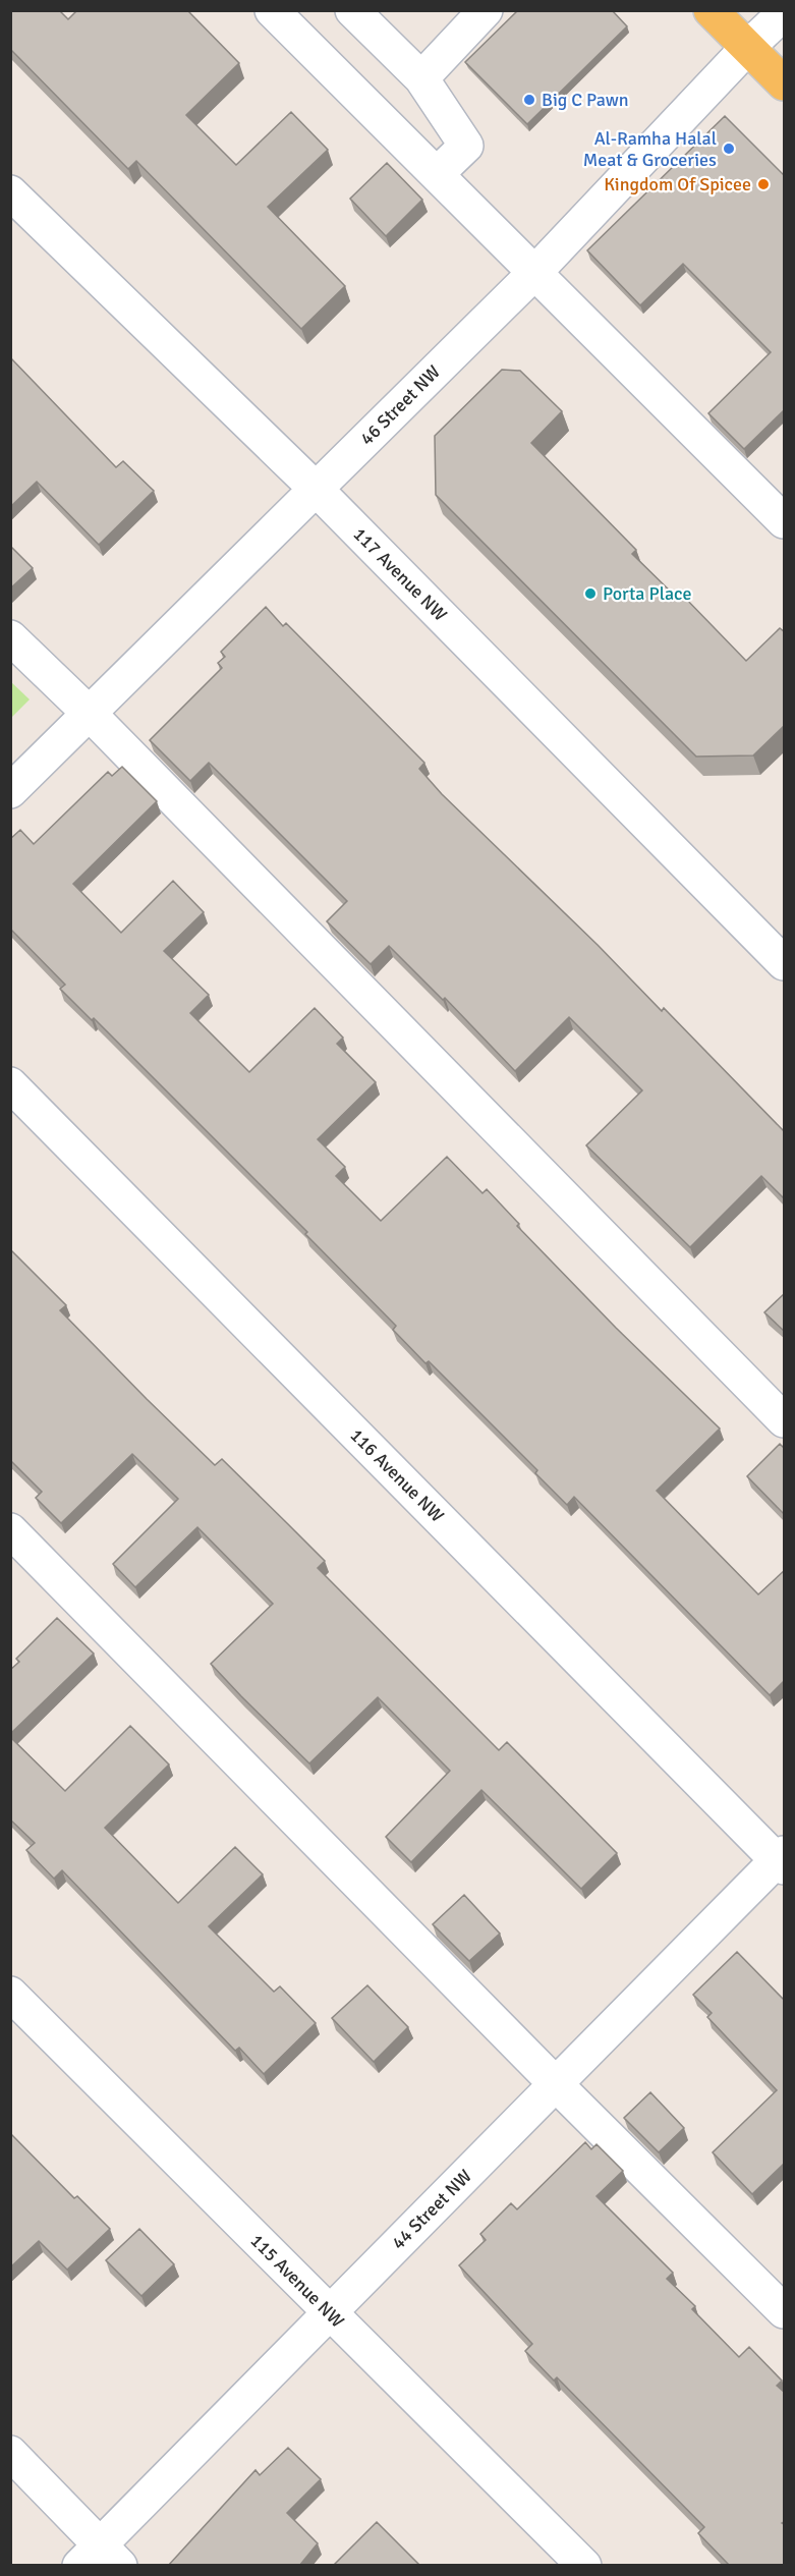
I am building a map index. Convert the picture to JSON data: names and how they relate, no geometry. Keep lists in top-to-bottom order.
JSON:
{
  "streets": {
    "street": [
      "46 Street NW",
      "117 Avenue NW",
      "116 Avenue NW",
      "44 Street NW",
      "115 Avenue NW"
    ]
  },
  "crossings": [
    ["46 Street NW", "117 Avenue NW"],
    ["116 Avenue NW", "44 Street NW"],
    ["44 Street NW", "115 Avenue NW"]
  ],
  "places": [
    "Big C Pawn",
    "Al-Ramha Halal Meat & Groceries",
    "Kingdom Of Spicee",
    "Porta Place"
  ]
}
